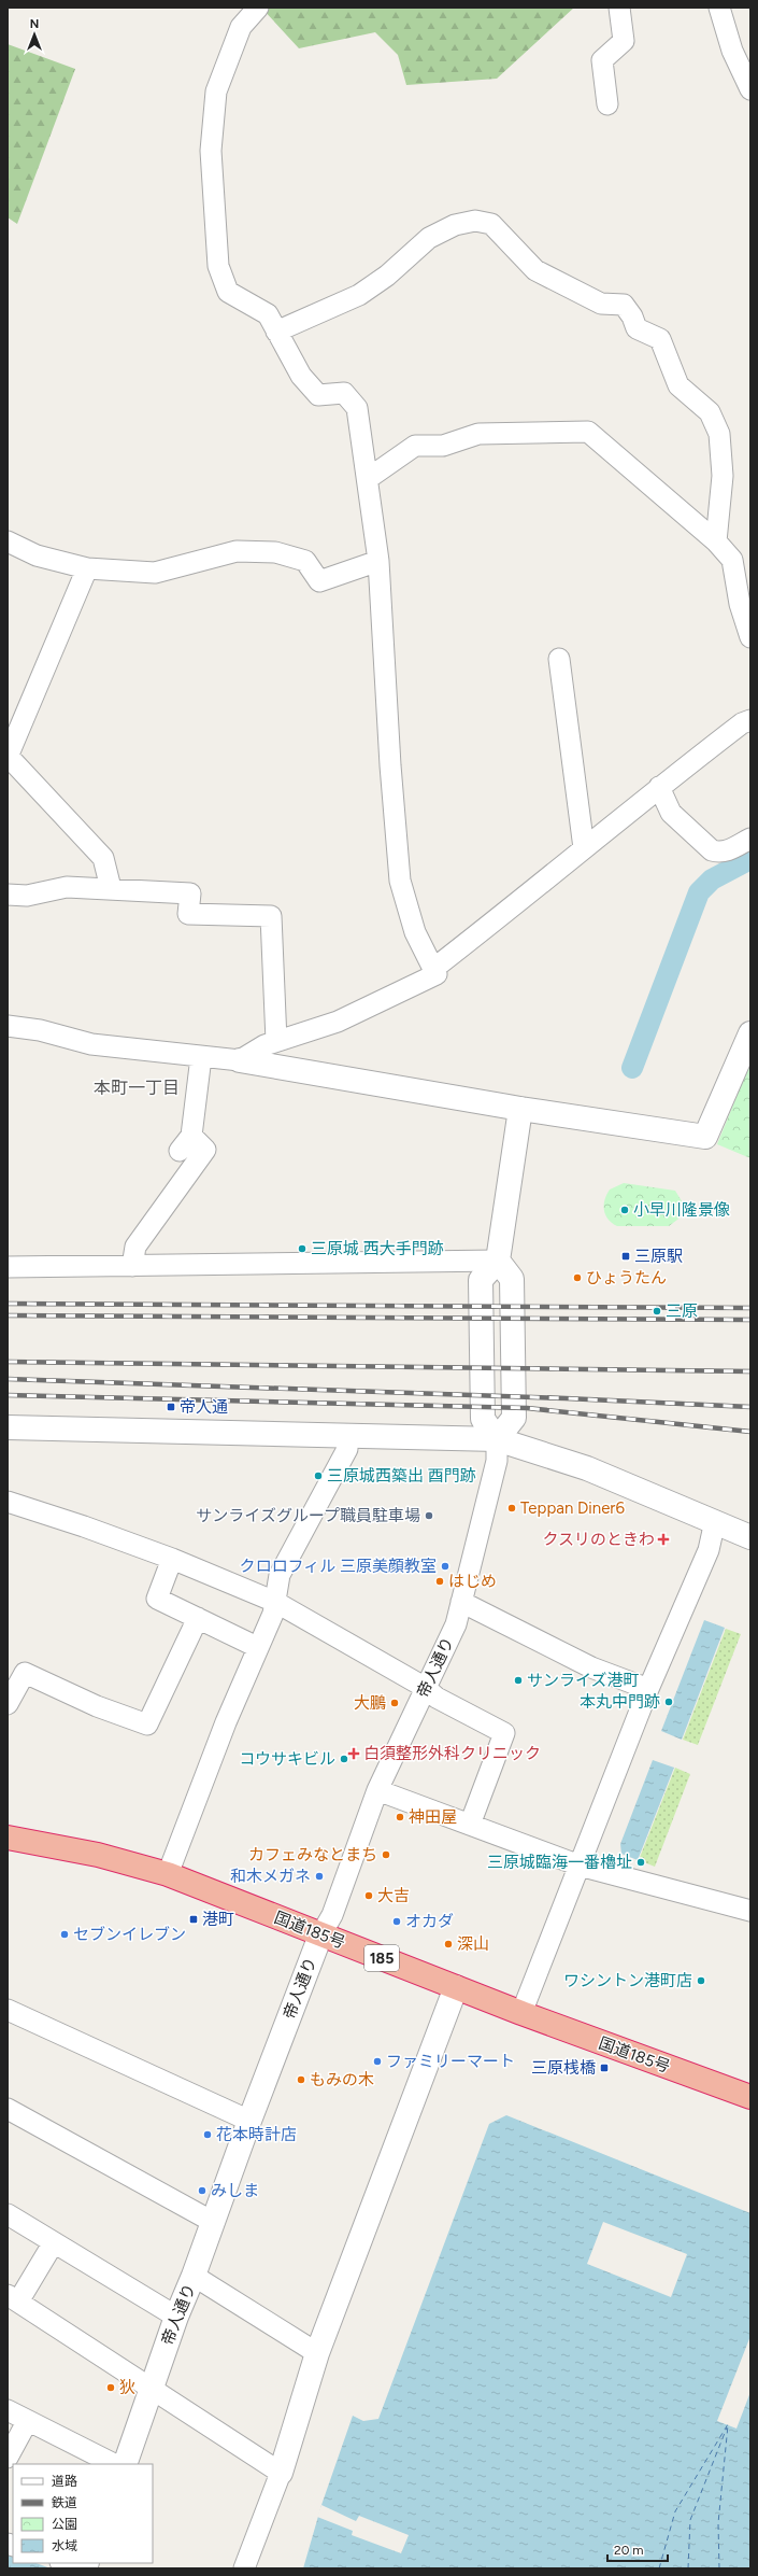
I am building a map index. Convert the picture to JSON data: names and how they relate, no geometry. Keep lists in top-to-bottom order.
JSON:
{
  "streets": {
    "highway": ["国道185号", "185"],
    "street": ["帝人通り"]
  },
  "crossings": [
    ["帝人通り", "国道185号"]
  ],
  "districts": ["本町一丁目"],
  "places": {
    "other": [
      "小早川隆景像",
      "三原城 西大手門跡",
      "ひょうたん",
      "三原",
      "三原城西築出 酉門跡",
      "Teppan Diner6",
      "サンライズグループ職員駐車場",
      "クロロフィル 三原美顔教室",
      "はじめ",
      "サンライズ港町",
      "本丸中門跡",
      "大鵬",
      "コウサキビル",
      "神田屋",
      "カフェみなとまち",
      "三原城臨海一番櫓址",
      "和木メガネ",
      "大吉",
      "オカダ",
      "セブンイレブン",
      "深山",
      "ワシントン港町店",
      "ファミリーマート",
      "もみの木",
      "花本時計店",
      "みしま",
      "狄"
    ],
    "transit": [
      "三原駅",
      "帝人通",
      "港町",
      "三原桟橋"
    ],
    "health": ["クスリのときわ", "白須整形外科クリニック"]
  },
  "legend": [
    "道路",
    "鉄道",
    "公園",
    "水域"
  ],
  "scale_bar": "20 m",
  "north": "top"
}
